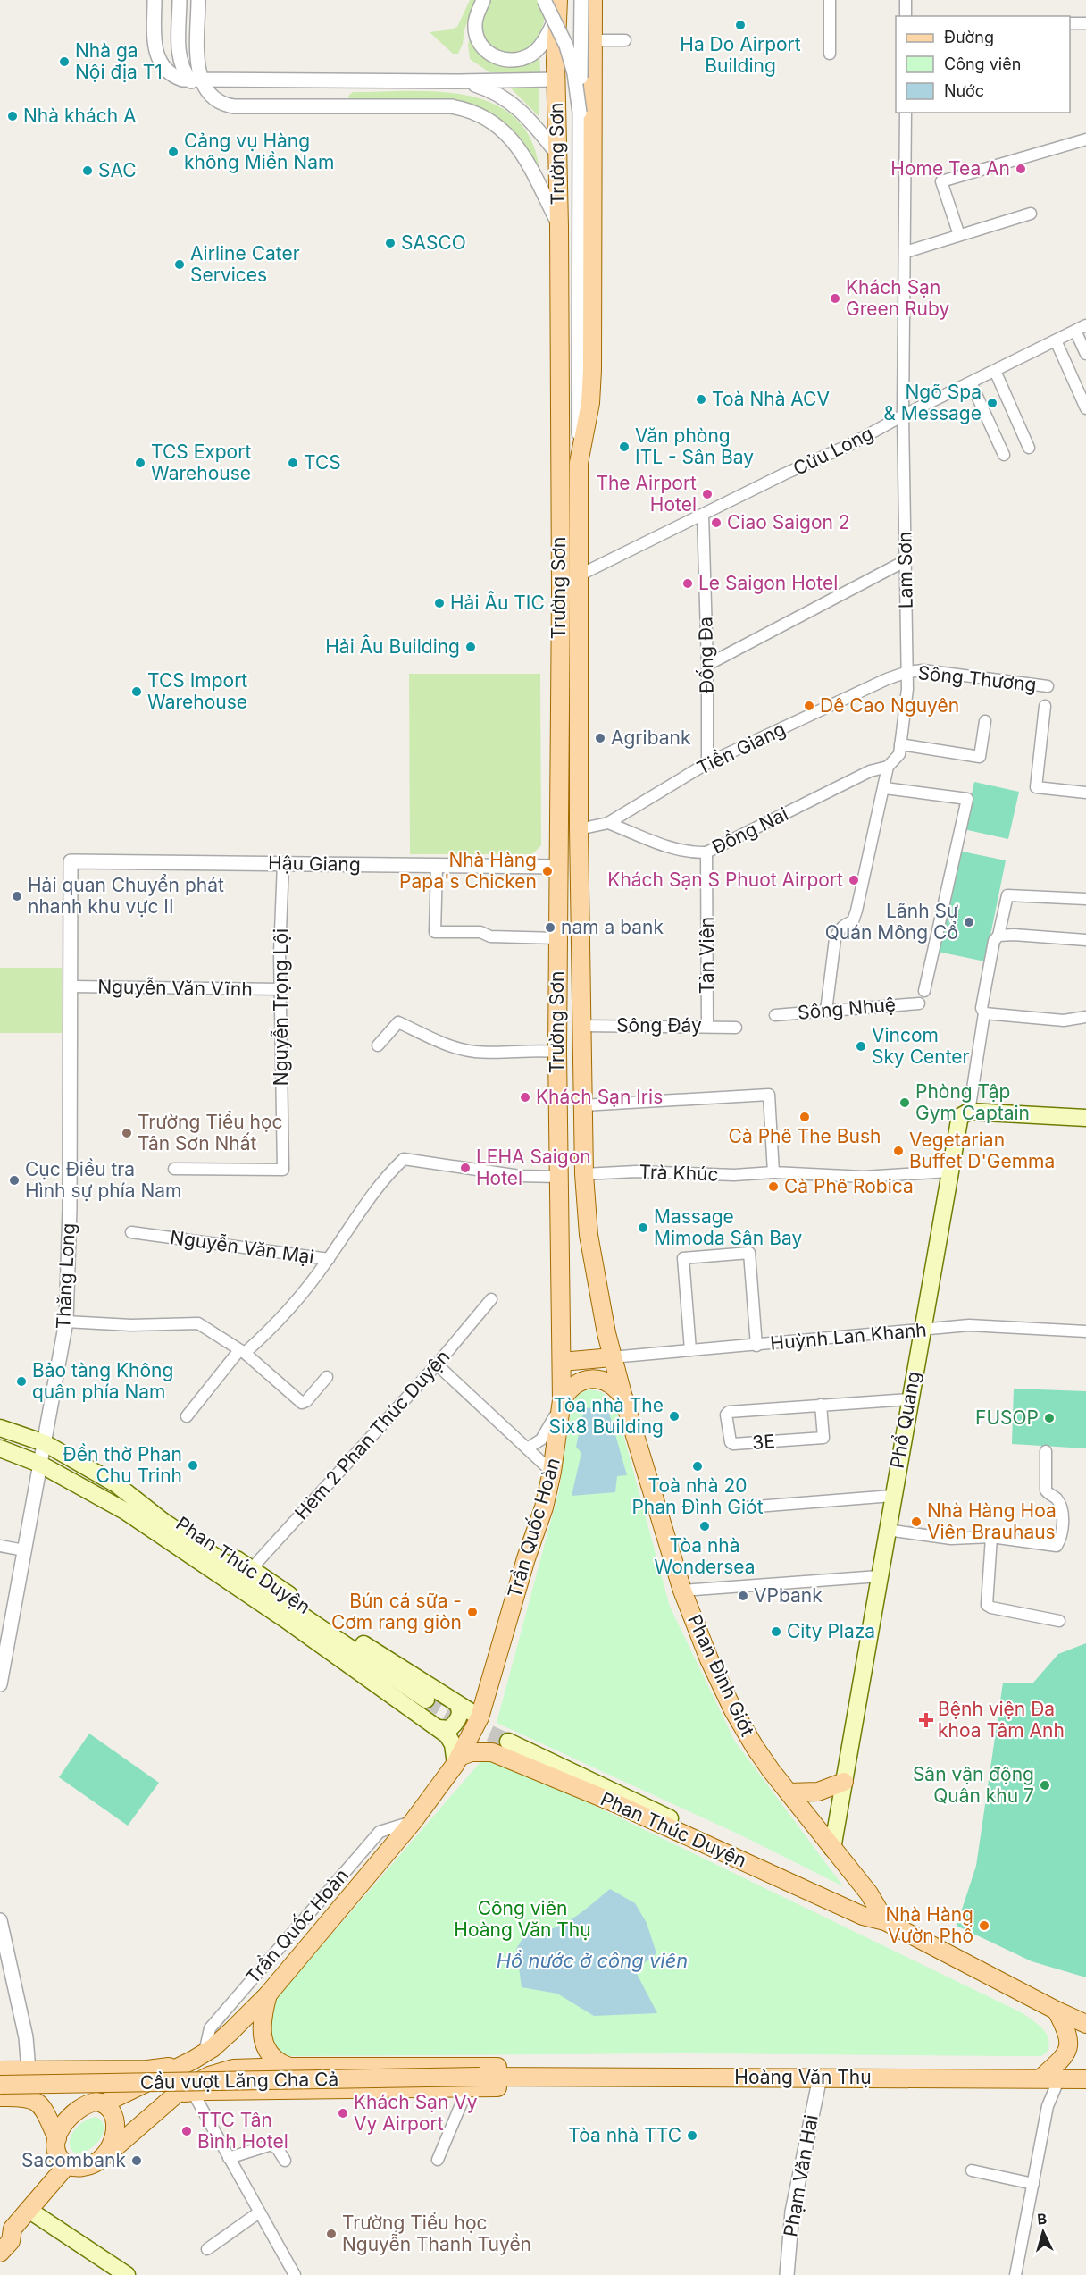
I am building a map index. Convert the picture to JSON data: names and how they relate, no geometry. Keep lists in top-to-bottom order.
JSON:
{
  "streets": {
    "main road": [
      "Trường Sơn",
      "Phổ Quang",
      "Trần Quốc Hoàn",
      "Phan Thúc Duyện",
      "Phan Đình Giót",
      "Hoàng Văn Thụ",
      "Cầu vượt Lăng Cha Cả"
    ],
    "street": [
      "Cửu Long",
      "Lam Sơn",
      "Đống Đa",
      "Sông Thương",
      "Tiền Giang",
      "Đồng Nai",
      "Hậu Giang",
      "Tản Viên",
      "Nguyễn Văn Vĩnh",
      "Nguyễn Trọng Lội",
      "Sông Nhuệ",
      "Sông Đáy",
      "Trà Khúc",
      "Nguyễn Văn Mại",
      "Thăng Long",
      "Huỳnh Lan Khanh",
      "Hẻm 2 Phan Thúc Duyện",
      "3E",
      "Phạm Văn Hai"
    ]
  },
  "crossings": [
    ["Trường Sơn", "Cửu Long"],
    ["Trường Sơn", "Tiền Giang"],
    ["Trường Sơn", "Hậu Giang"],
    ["Trường Sơn", "Sông Đáy"],
    ["Trường Sơn", "Trà Khúc"],
    ["Trường Sơn", "Nguyễn Văn Mại"],
    ["Trường Sơn", "Trần Quốc Hoàn"],
    ["Trường Sơn", "Phan Đình Giót"],
    ["Cửu Long", "Lam Sơn"],
    ["Cửu Long", "Đống Đa"],
    ["Lam Sơn", "Sông Thương"],
    ["Lam Sơn", "Tiền Giang"],
    ["Lam Sơn", "Đồng Nai"],
    ["Lam Sơn", "Sông Nhuệ"],
    ["Đống Đa", "Tiền Giang"],
    ["Sông Thương", "Tiền Giang"],
    ["Tiền Giang", "Đồng Nai"],
    ["Đồng Nai", "Tản Viên"],
    ["Hậu Giang", "Nguyễn Trọng Lội"],
    ["Hậu Giang", "Thăng Long"],
    ["Tản Viên", "Sông Đáy"],
    ["Nguyễn Văn Vĩnh", "Nguyễn Trọng Lội"],
    ["Nguyễn Văn Vĩnh", "Thăng Long"],
    ["Trà Khúc", "Phổ Quang"],
    ["Trà Khúc", "Phan Đình Giót"],
    ["Nguyễn Văn Mại", "Trần Quốc Hoàn"],
    ["Thăng Long", "Phan Thúc Duyện"],
    ["Huỳnh Lan Khanh", "Phổ Quang"],
    ["Huỳnh Lan Khanh", "Phan Đình Giót"],
    ["Phổ Quang", "3E"],
    ["Phổ Quang", "Phan Đình Giót"],
    ["Hẻm 2 Phan Thúc Duyện", "Phan Thúc Duyện"],
    ["Trần Quốc Hoàn", "Phan Thúc Duyện"],
    ["Trần Quốc Hoàn", "Hoàng Văn Thụ"],
    ["Phan Thúc Duyện", "Phan Đình Giót"],
    ["Hoàng Văn Thụ", "Cầu vượt Lăng Cha Cả"],
    ["Hoàng Văn Thụ", "Phạm Văn Hai"]
  ],
  "water": ["Hồ nước ở công viên"],
  "parks": ["Công viên Hoàng Văn Thụ"],
  "places": {
    "other": [
      "Ha Do Airport Building",
      "Nhà ga Nội địa T1",
      "Nhà khách A",
      "Cảng vụ Hàng không Miền Nam",
      "Home Tea An",
      "SAC",
      "SASCO",
      "Airline Cater Services",
      "Khách Sạn Green Ruby",
      "Toà Nhà ACV",
      "Ngõ Spa & Message",
      "Văn phòng ITL - Sân Bay",
      "TCS Export Warehouse",
      "TCS",
      "The Airport Hotel",
      "Ciao Saigon 2",
      "Le Saigon Hotel",
      "Hải Âu TIC",
      "Hải Âu Building",
      "TCS Import Warehouse",
      "Dê Cao Nguyên",
      "Agribank",
      "Nhà Hàng Papa's Chicken",
      "Khách Sạn S Phuot Airport",
      "Hải quan Chuyển phát nhanh khu vực II",
      "Lãnh Sự Quán Mông Cổ",
      "nam a bank",
      "Vincom Sky Center",
      "Khách Sạn Iris",
      "Phòng Tập Gym Captain",
      "Cà Phê The Bush",
      "Trường Tiểu học Tân Sơn Nhất",
      "Vegetarian Buffet D'Gemma",
      "LEHA Saigon Hotel",
      "Cục Điều tra Hình sự phía Nam",
      "Cà Phê Robica",
      "Massage Mimoda Sân Bay",
      "Bảo tàng Không quân phía Nam",
      "Tòa nhà The Six8 Building",
      "FUSOP",
      "Đền thờ Phan Chu Trinh",
      "Toà nhà 20 Phan Đình Giót",
      "Nhà Hàng Hoa Viên Brauhaus",
      "Tòa nhà Wondersea",
      "VPbank",
      "Bún cá sữa - Cơm rang giòn",
      "City Plaza",
      "Sân vận động Quân khu 7",
      "Nhà Hàng Vườn Phố",
      "Khách Sạn Vy Vy Airport",
      "TTC Tân Bình Hotel",
      "Tòa nhà TTC",
      "Sacombank",
      "Trường Tiểu học Nguyễn Thanh Tuyền"
    ],
    "health": ["Bệnh viện Đa khoa Tâm Anh"]
  },
  "legend": ["Đường", "Công viên", "Nước"],
  "north": "top"
}
